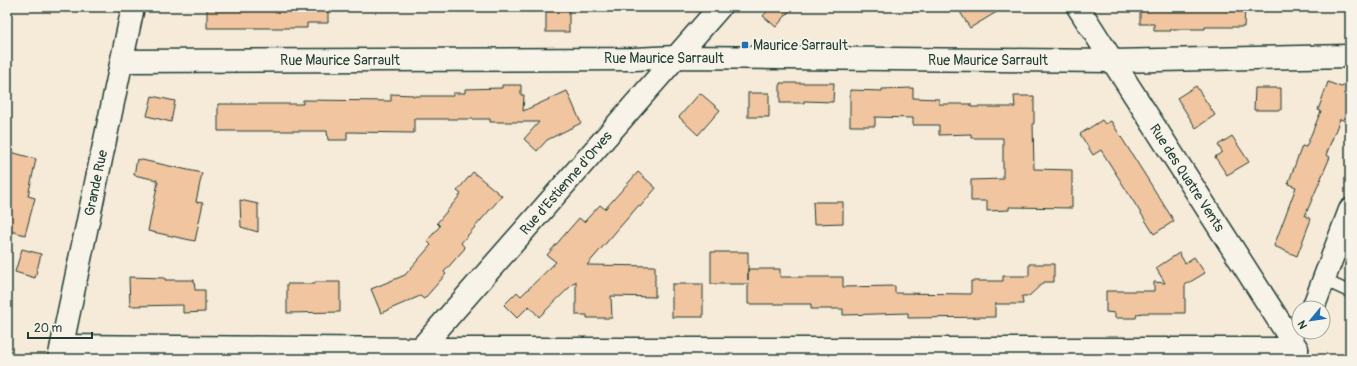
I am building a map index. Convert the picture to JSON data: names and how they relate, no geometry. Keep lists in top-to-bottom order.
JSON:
{
  "streets": {
    "street": [
      "Rue Maurice Sarrault",
      "Rue des Quatre Vents",
      "Grande Rue",
      "Rue d'Estienne d'Orves"
    ]
  },
  "crossings": [
    ["Rue Maurice Sarrault", "Rue des Quatre Vents"],
    ["Rue Maurice Sarrault", "Grande Rue"],
    ["Rue Maurice Sarrault", "Rue d'Estienne d'Orves"]
  ],
  "places": {
    "transit": ["Maurice Sarrault"]
  },
  "scale_bar": "20 m",
  "north": "bottom left"
}
